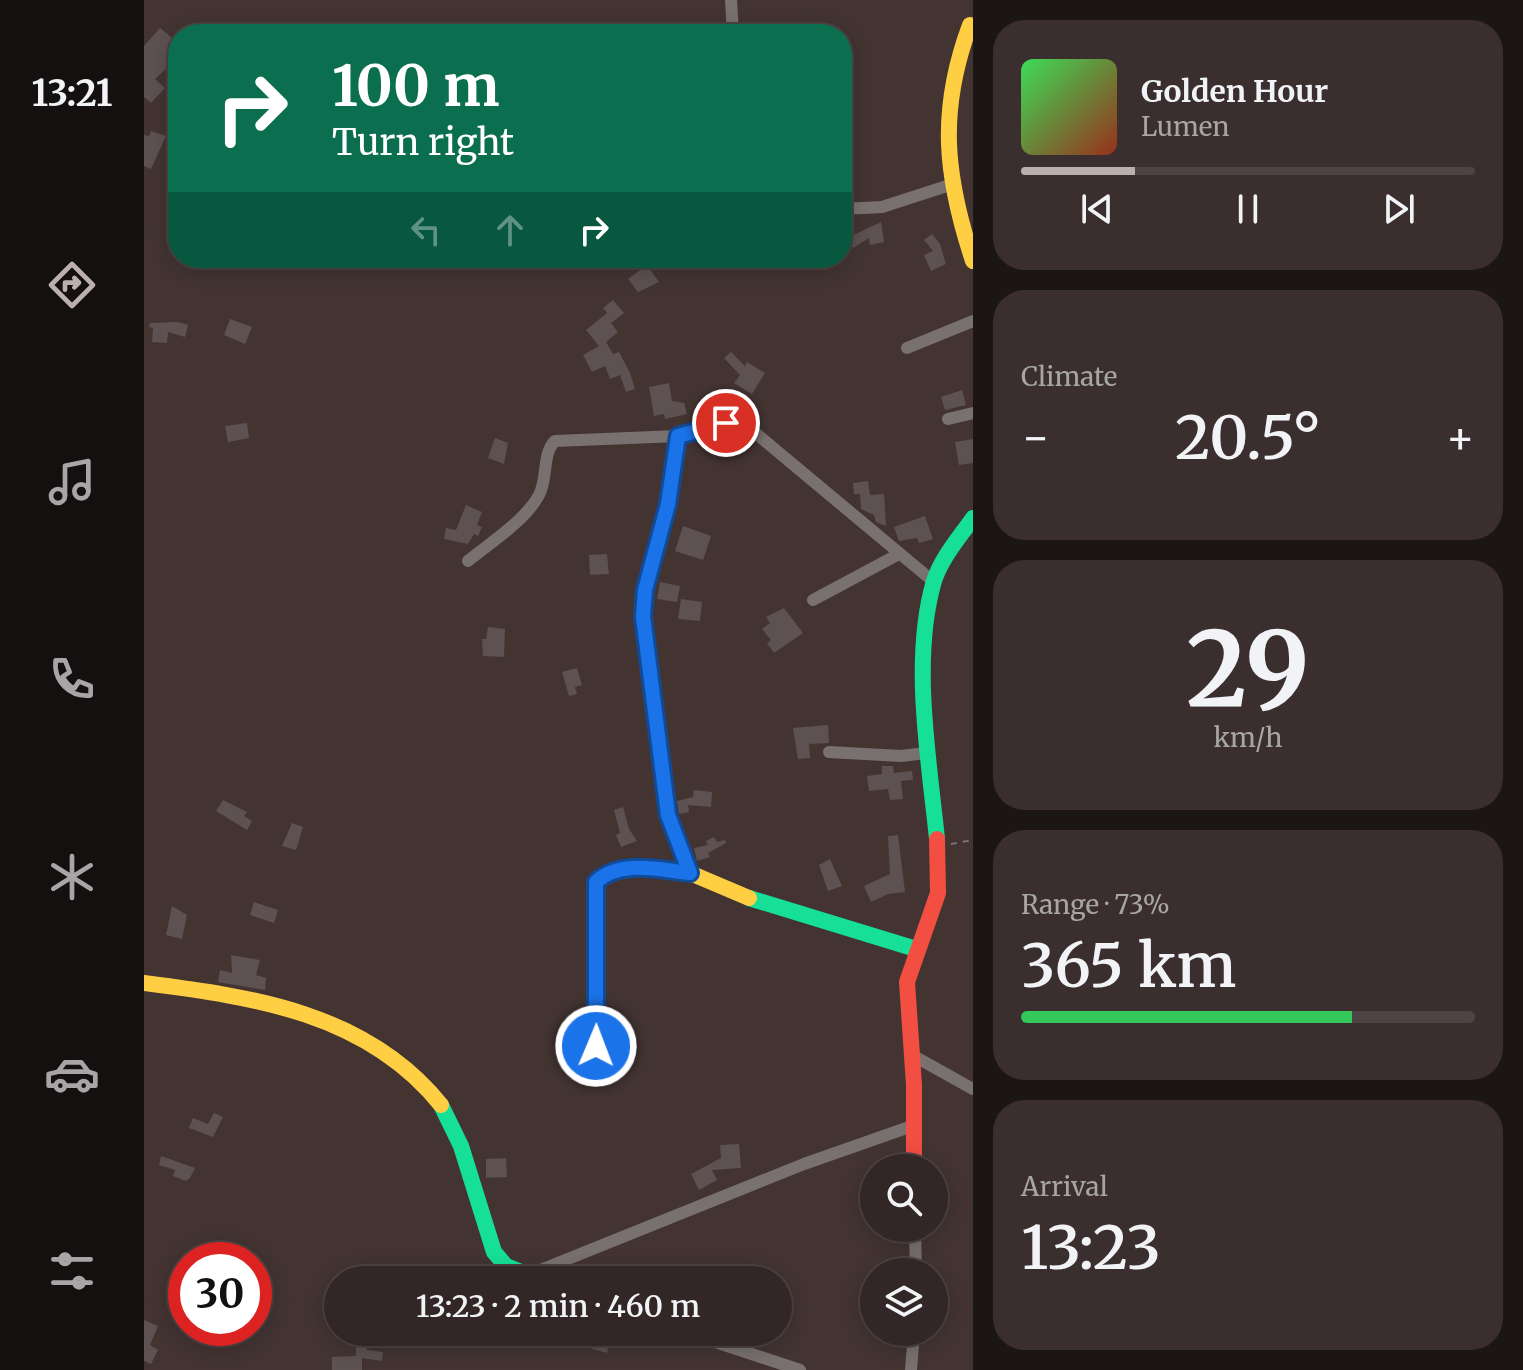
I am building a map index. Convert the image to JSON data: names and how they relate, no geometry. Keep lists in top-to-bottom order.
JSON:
{
  "page": {
    "tabs": "13:21",
    "turn": ["100 m", "Turn right"],
    "song": ["Golden Hour", "Lumen"],
    "tile": [
      "Climate",
      ["29", "km/h"],
      ["Range · 73%", "365 km"],
      ["Arrival", "13:23"]
    ],
    "heat": ["−", "20.5°", "+"],
    "limit": "30",
    "trip": "13:23 · 2 min · 460 m"
  }
}
